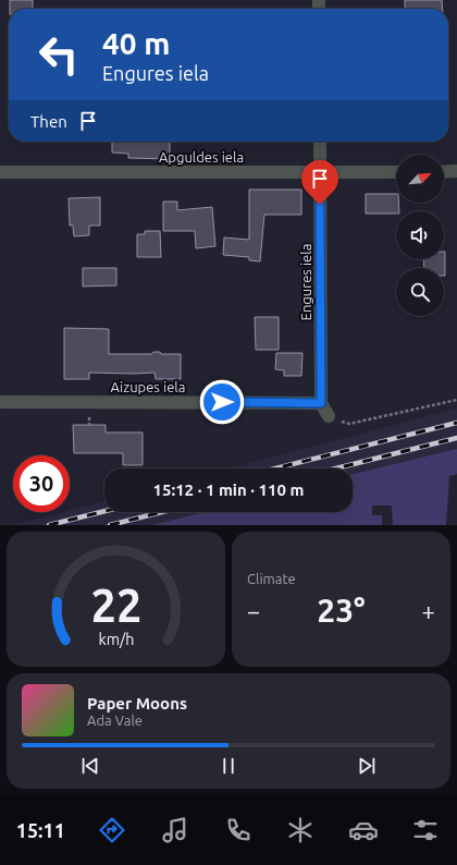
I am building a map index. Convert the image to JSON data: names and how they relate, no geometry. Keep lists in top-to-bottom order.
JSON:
{
  "streets": {
    "street": ["Apguldes iela", "Engures iela", "Aizupes iela"]
  },
  "crossings": [
    ["Apguldes iela", "Engures iela"],
    ["Engures iela", "Aizupes iela"]
  ],
  "north": "top right",
  "page": {
    "turn": ["40 m", "Engures iela"],
    "then": "Then",
    "limit": "30",
    "trip": "15:12 · 1 min · 110 m",
    "tile": "Climate",
    "heat": ["−", "23°", "+"],
    "song": ["Paper Moons", "Ada Vale"],
    "tabs": "15:11",
    "gauge": ["22", "km/h"]
  }
}
